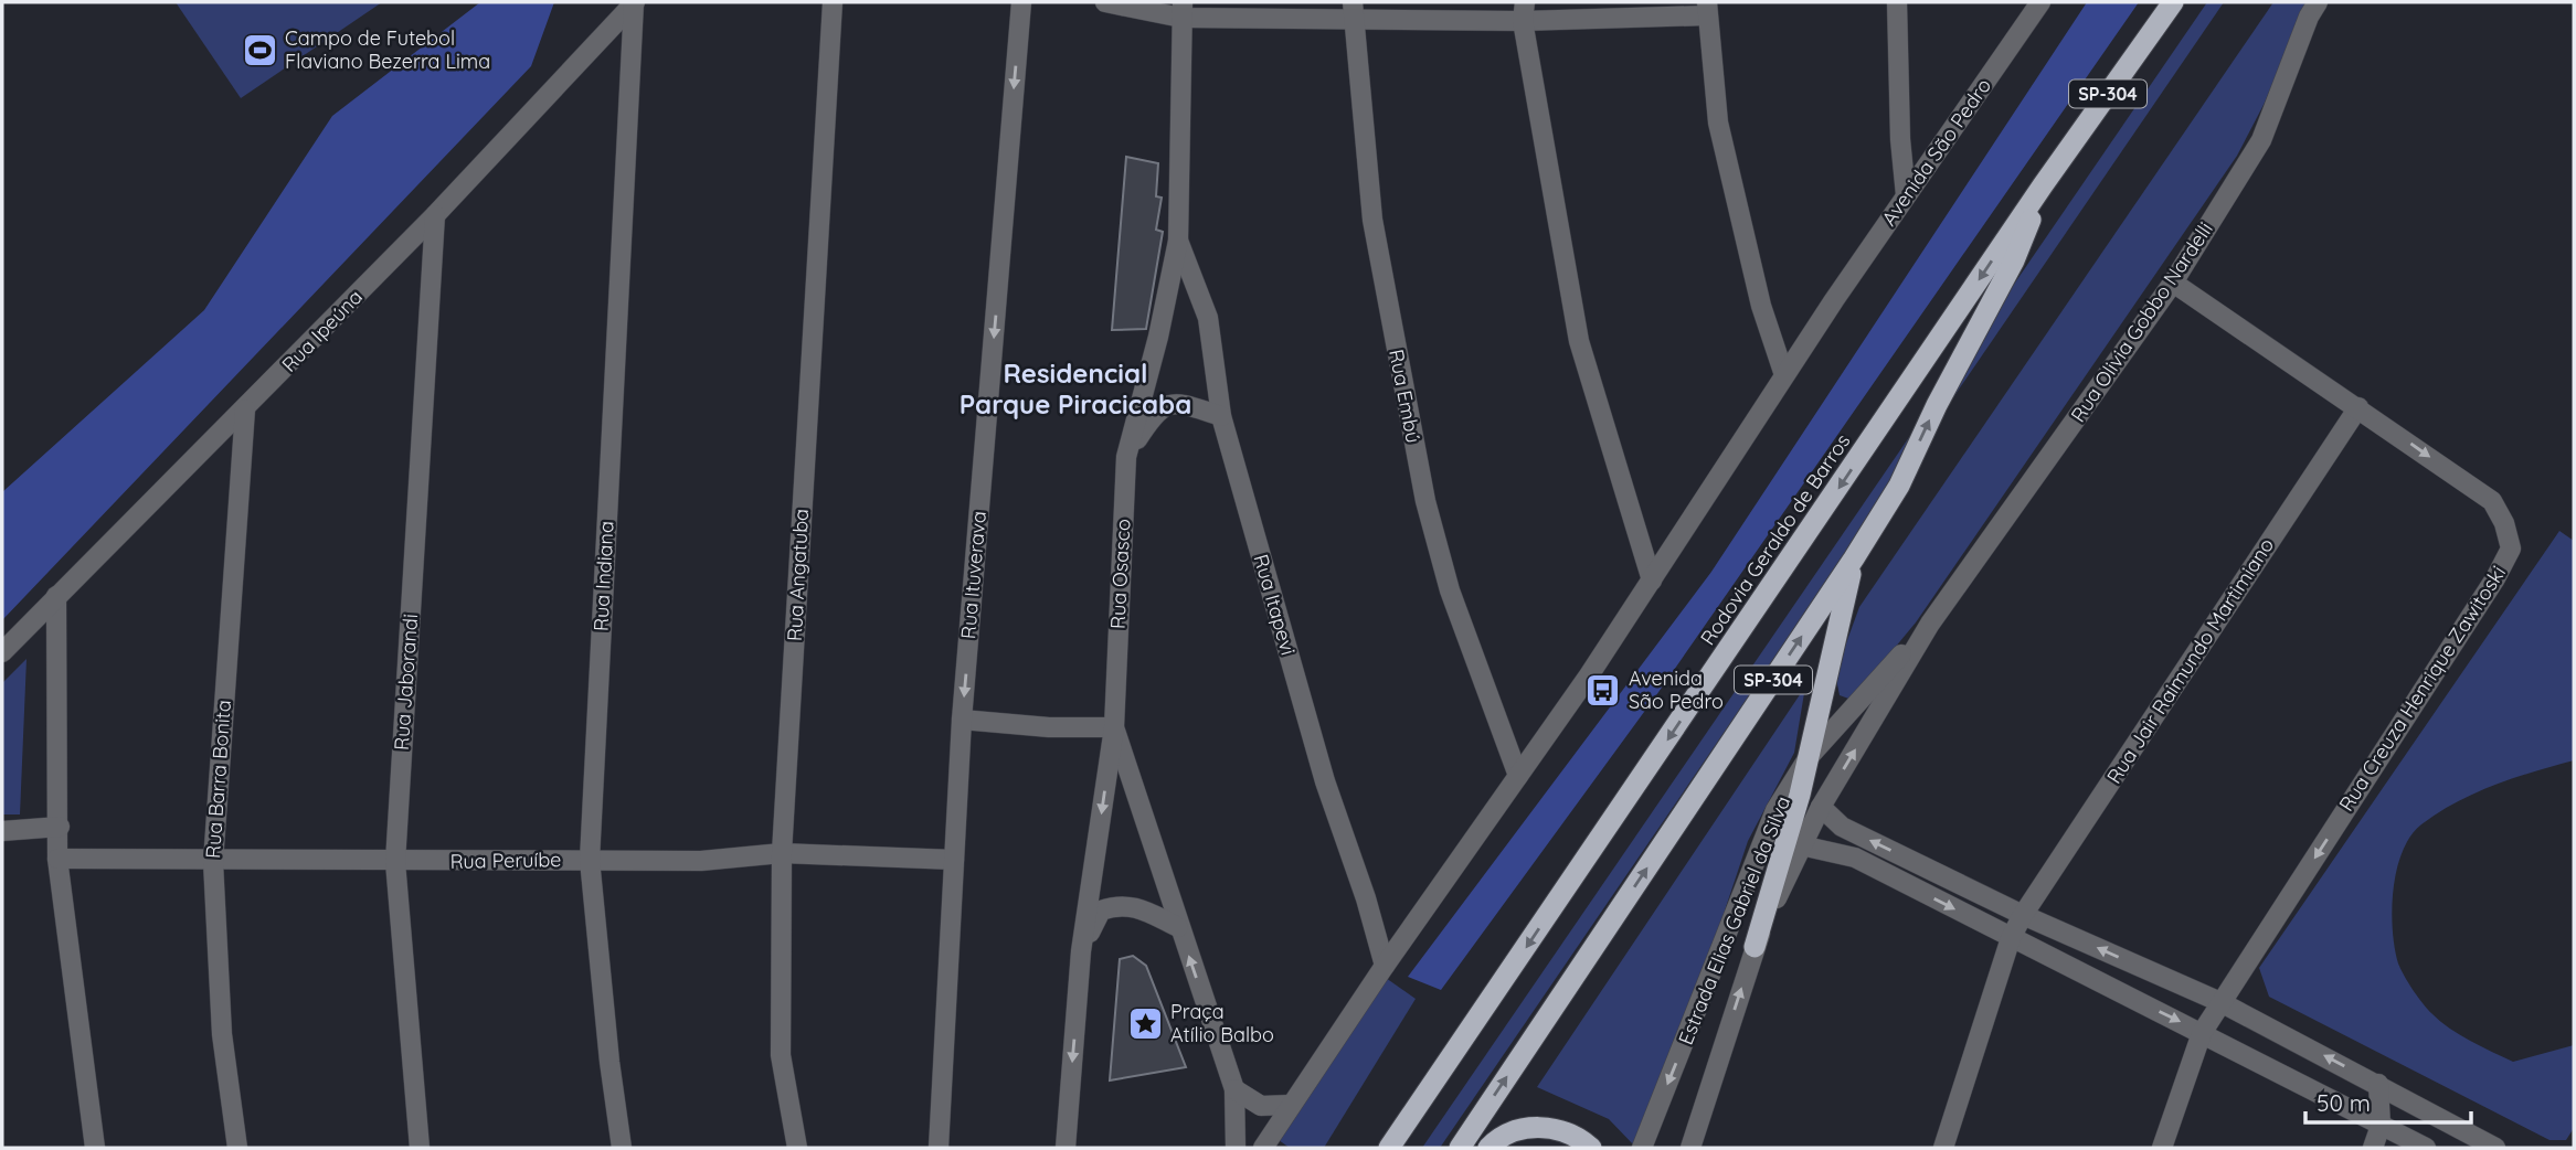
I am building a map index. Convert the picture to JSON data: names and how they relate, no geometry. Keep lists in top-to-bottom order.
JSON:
{
  "streets": {
    "highway": ["SP-304", "Rodovia Geraldo de Barros"],
    "street": [
      "Avenida São Pedro",
      "Rua Olivia Gobbo Nardelli",
      "Rua Ipeúna",
      "Rua Embú",
      "Rua Osasco",
      "Rua Angatuba",
      "Rua Ituverava",
      "Rua Indiana",
      "Rua Itapevi",
      "Rua Jair Raimundo Martimiano",
      "Rua Jaborandi",
      "Rua Creuza Henrique Zawitoski",
      "Rua Barra Bonita",
      "Rua Peruíbe",
      "Estrada Elias Gabriel da Silva"
    ]
  },
  "crossings": [
    ["Avenida São Pedro", "Rua Embú"],
    ["Avenida São Pedro", "Rua Itapevi"],
    ["Rua Olivia Gobbo Nardelli", "Rua Creuza Henrique Zawitoski"],
    ["Rua Olivia Gobbo Nardelli", "Estrada Elias Gabriel da Silva"],
    ["Rua Ipeúna", "Rua Indiana"],
    ["Rua Ipeúna", "Rua Jaborandi"],
    ["Rua Ipeúna", "Rua Barra Bonita"],
    ["Rua Osasco", "Rua Itapevi"],
    ["Rua Angatuba", "Rua Peruíbe"],
    ["Rua Ituverava", "Rua Peruíbe"],
    ["Rua Indiana", "Rua Peruíbe"],
    ["Rua Jair Raimundo Martimiano", "Rua Creuza Henrique Zawitoski"],
    ["Rua Jaborandi", "Rua Peruíbe"],
    ["Rua Barra Bonita", "Rua Peruíbe"]
  ],
  "one_way": ["Rua Ituverava", "Rua Creuza Henrique Zawitoski"],
  "districts": ["Residencial Parque Piracicaba"],
  "places": {
    "sports": ["Campo de Futebol Flaviano Bezerra Lima"],
    "bus stop": ["Avenida São Pedro"],
    "place": ["Praça Atílio Balbo"]
  },
  "scale_bar": "50 m"
}
